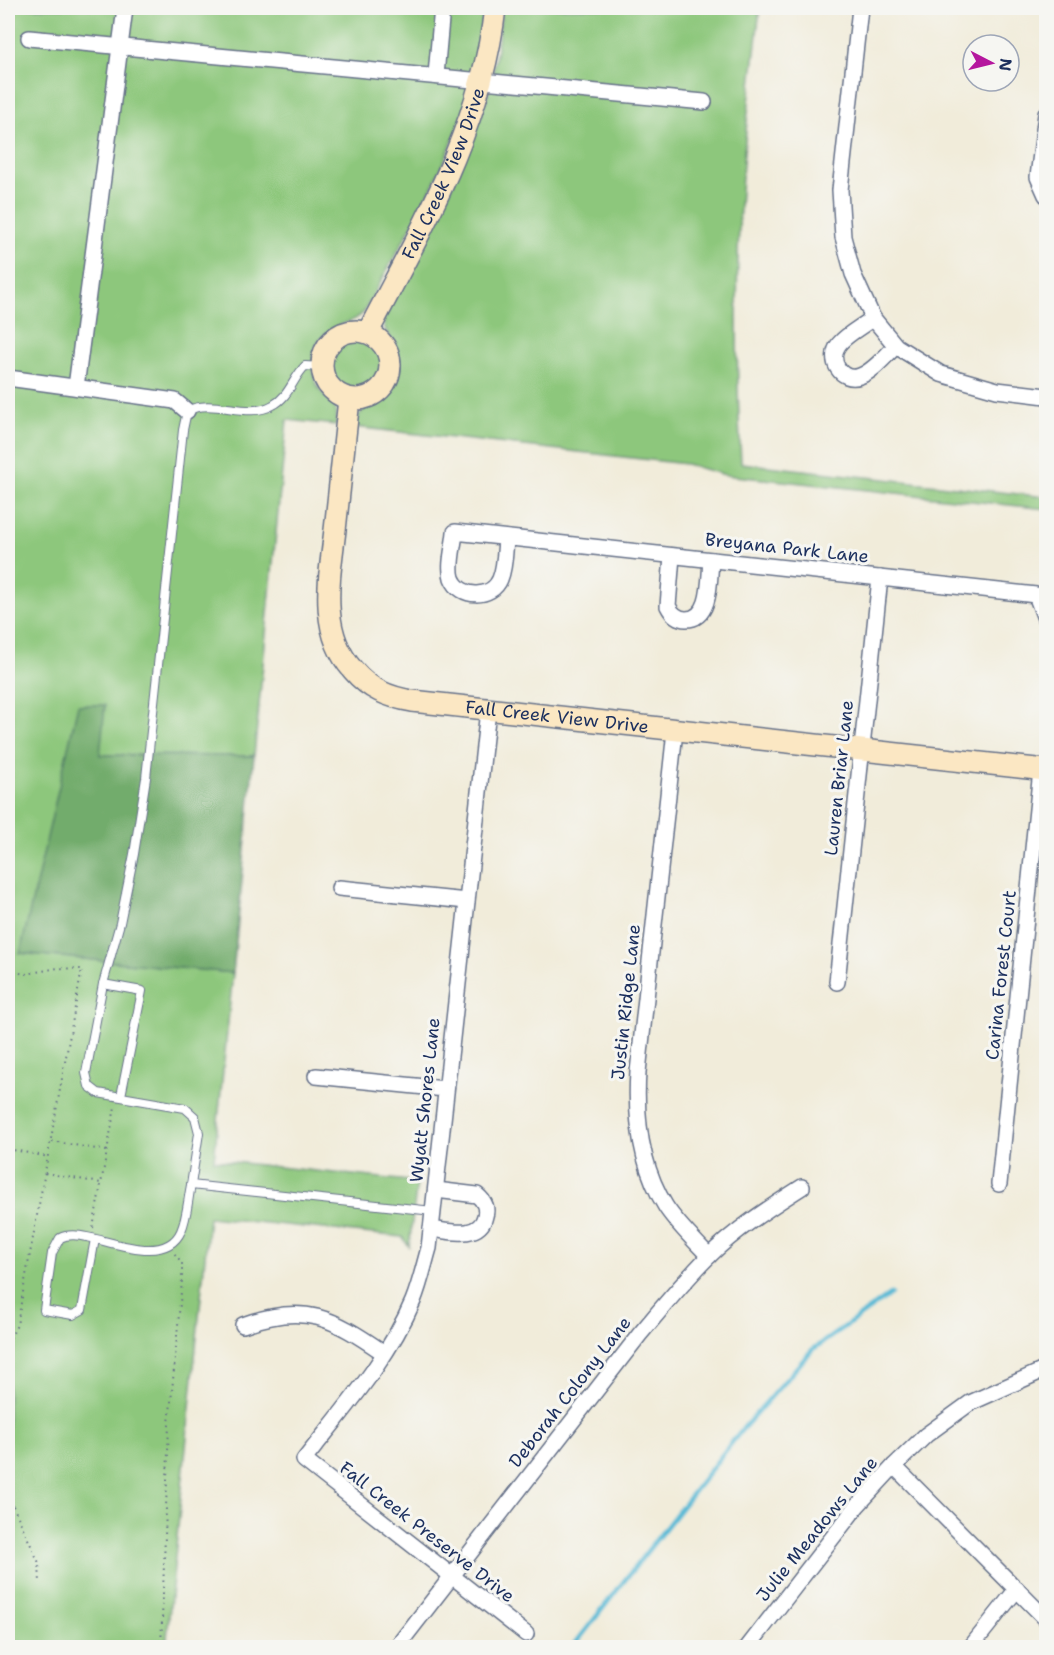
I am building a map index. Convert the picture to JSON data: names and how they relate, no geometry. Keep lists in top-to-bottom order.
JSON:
{
  "streets": {
    "street": [
      "Fall Creek View Drive",
      "Breyana Park Lane",
      "Lauren Briar Lane",
      "Carina Forest Court",
      "Justin Ridge Lane",
      "Wyatt Shores Lane",
      "Deborah Colony Lane",
      "Julie Meadows Lane",
      "Fall Creek Preserve Drive"
    ]
  },
  "crossings": [
    ["Fall Creek View Drive", "Lauren Briar Lane"],
    ["Fall Creek View Drive", "Carina Forest Court"],
    ["Fall Creek View Drive", "Justin Ridge Lane"],
    ["Fall Creek View Drive", "Wyatt Shores Lane"],
    ["Breyana Park Lane", "Lauren Briar Lane"],
    ["Justin Ridge Lane", "Deborah Colony Lane"],
    ["Wyatt Shores Lane", "Fall Creek Preserve Drive"],
    ["Deborah Colony Lane", "Fall Creek Preserve Drive"]
  ],
  "north": "right"
}
